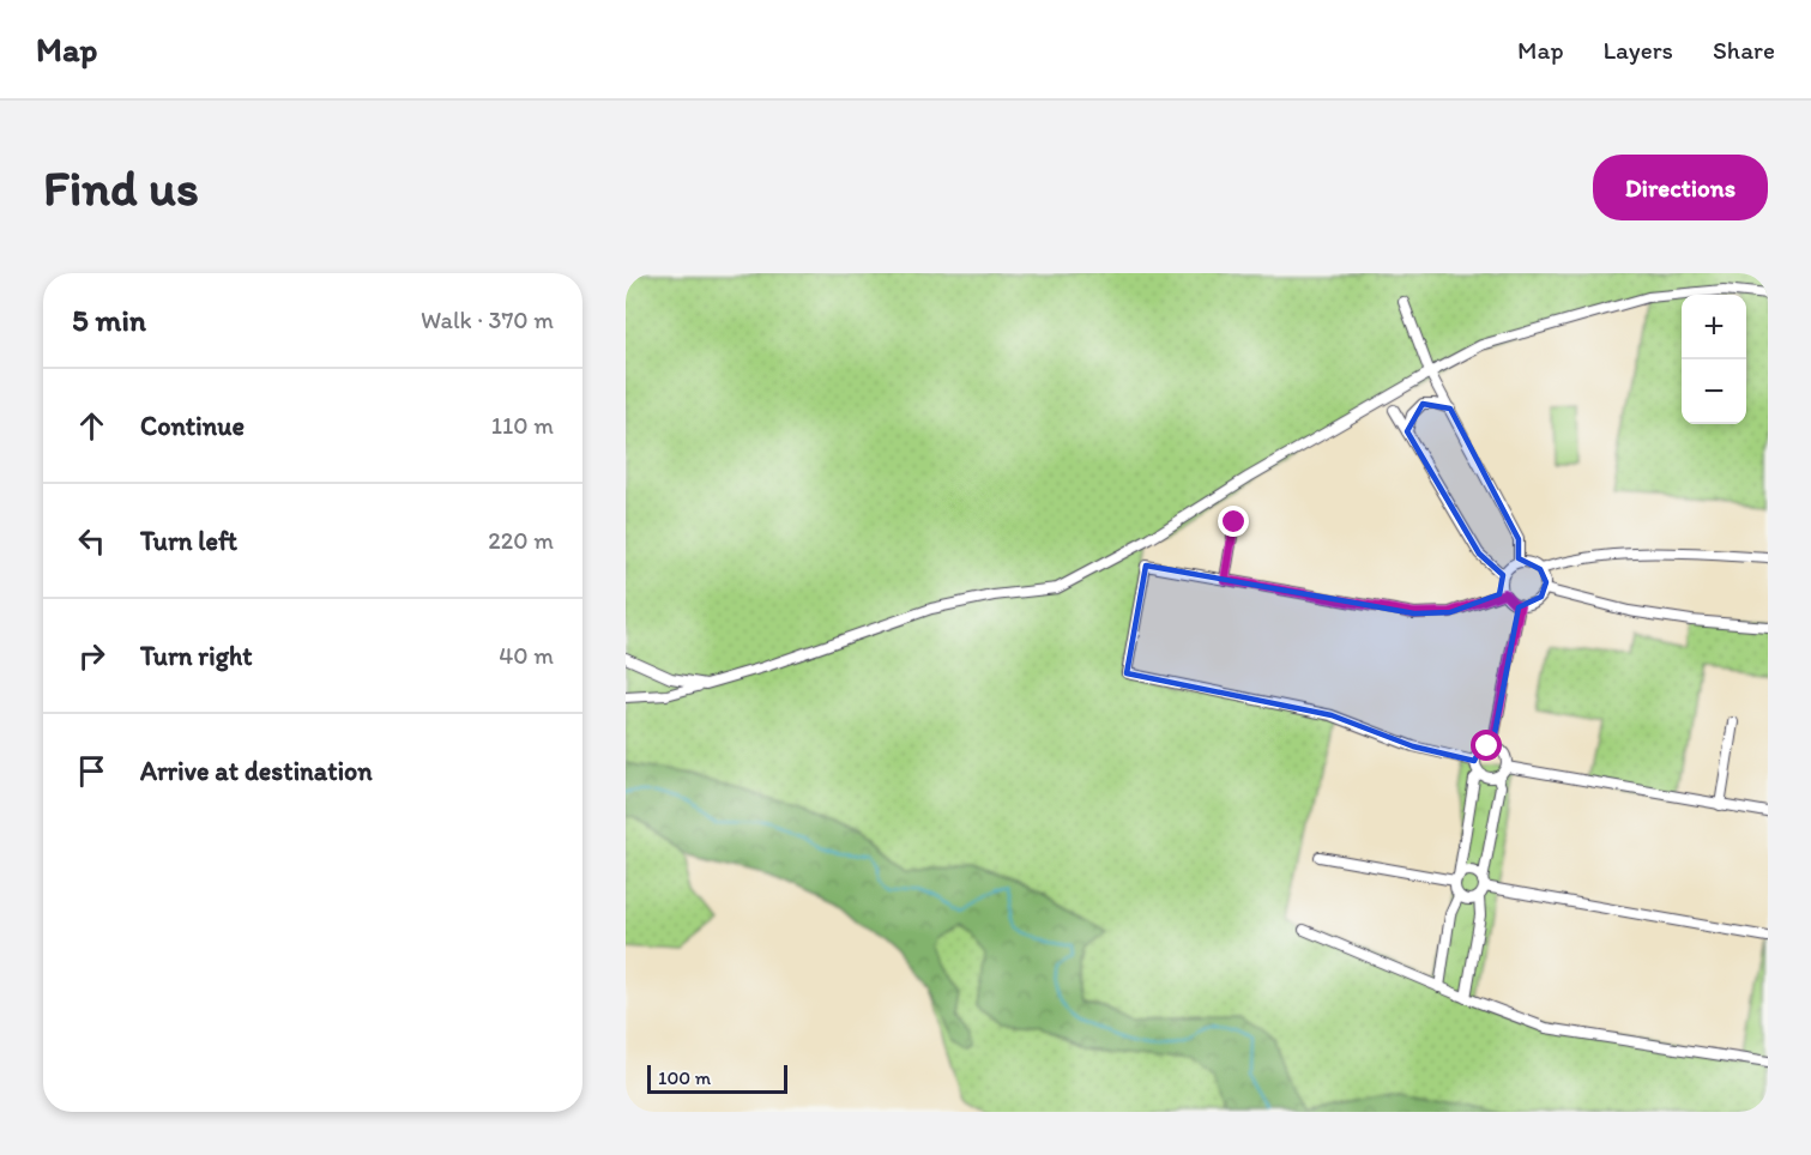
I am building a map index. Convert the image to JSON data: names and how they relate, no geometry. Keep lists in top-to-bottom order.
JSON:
{
  "scale_bar": "100 m",
  "page": {
    "header": "Map",
    "nav": ["Map", "Layers", "Share"],
    "buttons": "Directions",
    "title": "Find us",
    "heading": ["5 min", "Walk · 370 m"],
    "map_buttons": ["+", "−"],
    "list": [
      ["Continue", "110 m"],
      ["Turn left", "220 m"],
      ["Turn right", "40 m"],
      "Arrive at destination"
    ],
    "scale": "100 m"
  }
}
